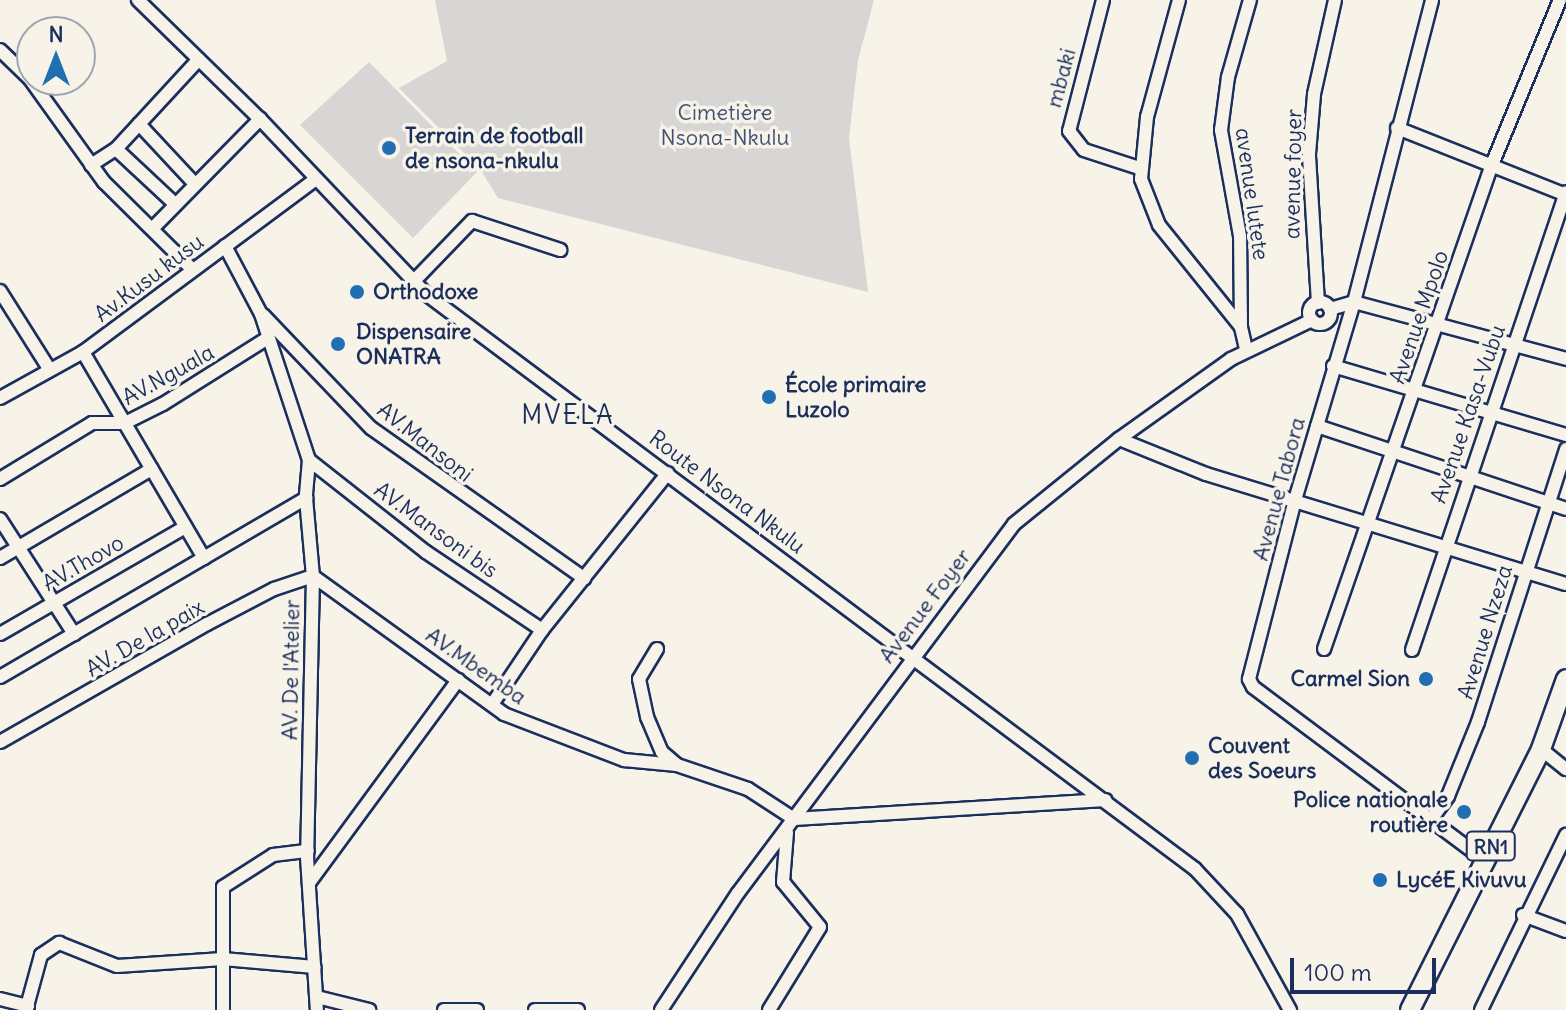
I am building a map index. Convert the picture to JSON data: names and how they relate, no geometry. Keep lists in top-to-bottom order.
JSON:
{
  "streets": {
    "highway": ["RN1"],
    "street": [
      "mbaki",
      "avenue foyer",
      "avenue lutete",
      "Av.Kusu kusu",
      "Avenue Mpolo",
      "AV.Nguala",
      "Avenue Kasa-Vubu",
      "AV.Mansoni",
      "Avenue Tabora",
      "Route Nsona Nkulu",
      "AV.Mansoni bis",
      "AV.Thovo",
      "Avenue Foyer",
      "Avenue Nzeza",
      "AV. De la paix",
      "AV.Mbemba",
      "AV. De l'Atelier"
    ]
  },
  "crossings": [
    ["avenue lutete", "Avenue Foyer"],
    ["Av.Kusu kusu", "Route Nsona Nkulu"],
    ["AV.Nguala", "AV. De l'Atelier"],
    ["AV.Mansoni", "AV. De l'Atelier"],
    ["Avenue Tabora", "Avenue Nzeza"],
    ["Route Nsona Nkulu", "Avenue Foyer"],
    ["AV.Mansoni bis", "AV. De l'Atelier"],
    ["Avenue Foyer", "AV.Mbemba"],
    ["AV. De la paix", "AV.Mbemba"],
    ["AV. De la paix", "AV. De l'Atelier"],
    ["AV.Mbemba", "AV. De l'Atelier"]
  ],
  "districts": ["MVELA"],
  "parks": ["Cimetière Nsona-Nkulu"],
  "places": [
    "Terrain de football de nsona-nkulu",
    "Orthodoxe",
    "Dispensaire ONATRA",
    "École primaire Luzolo",
    "Carmel Sion",
    "Couvent des Soeurs",
    "Police nationale routière",
    "LycéE Kivuvu"
  ],
  "scale_bar": "100 m",
  "north": "top"
}
